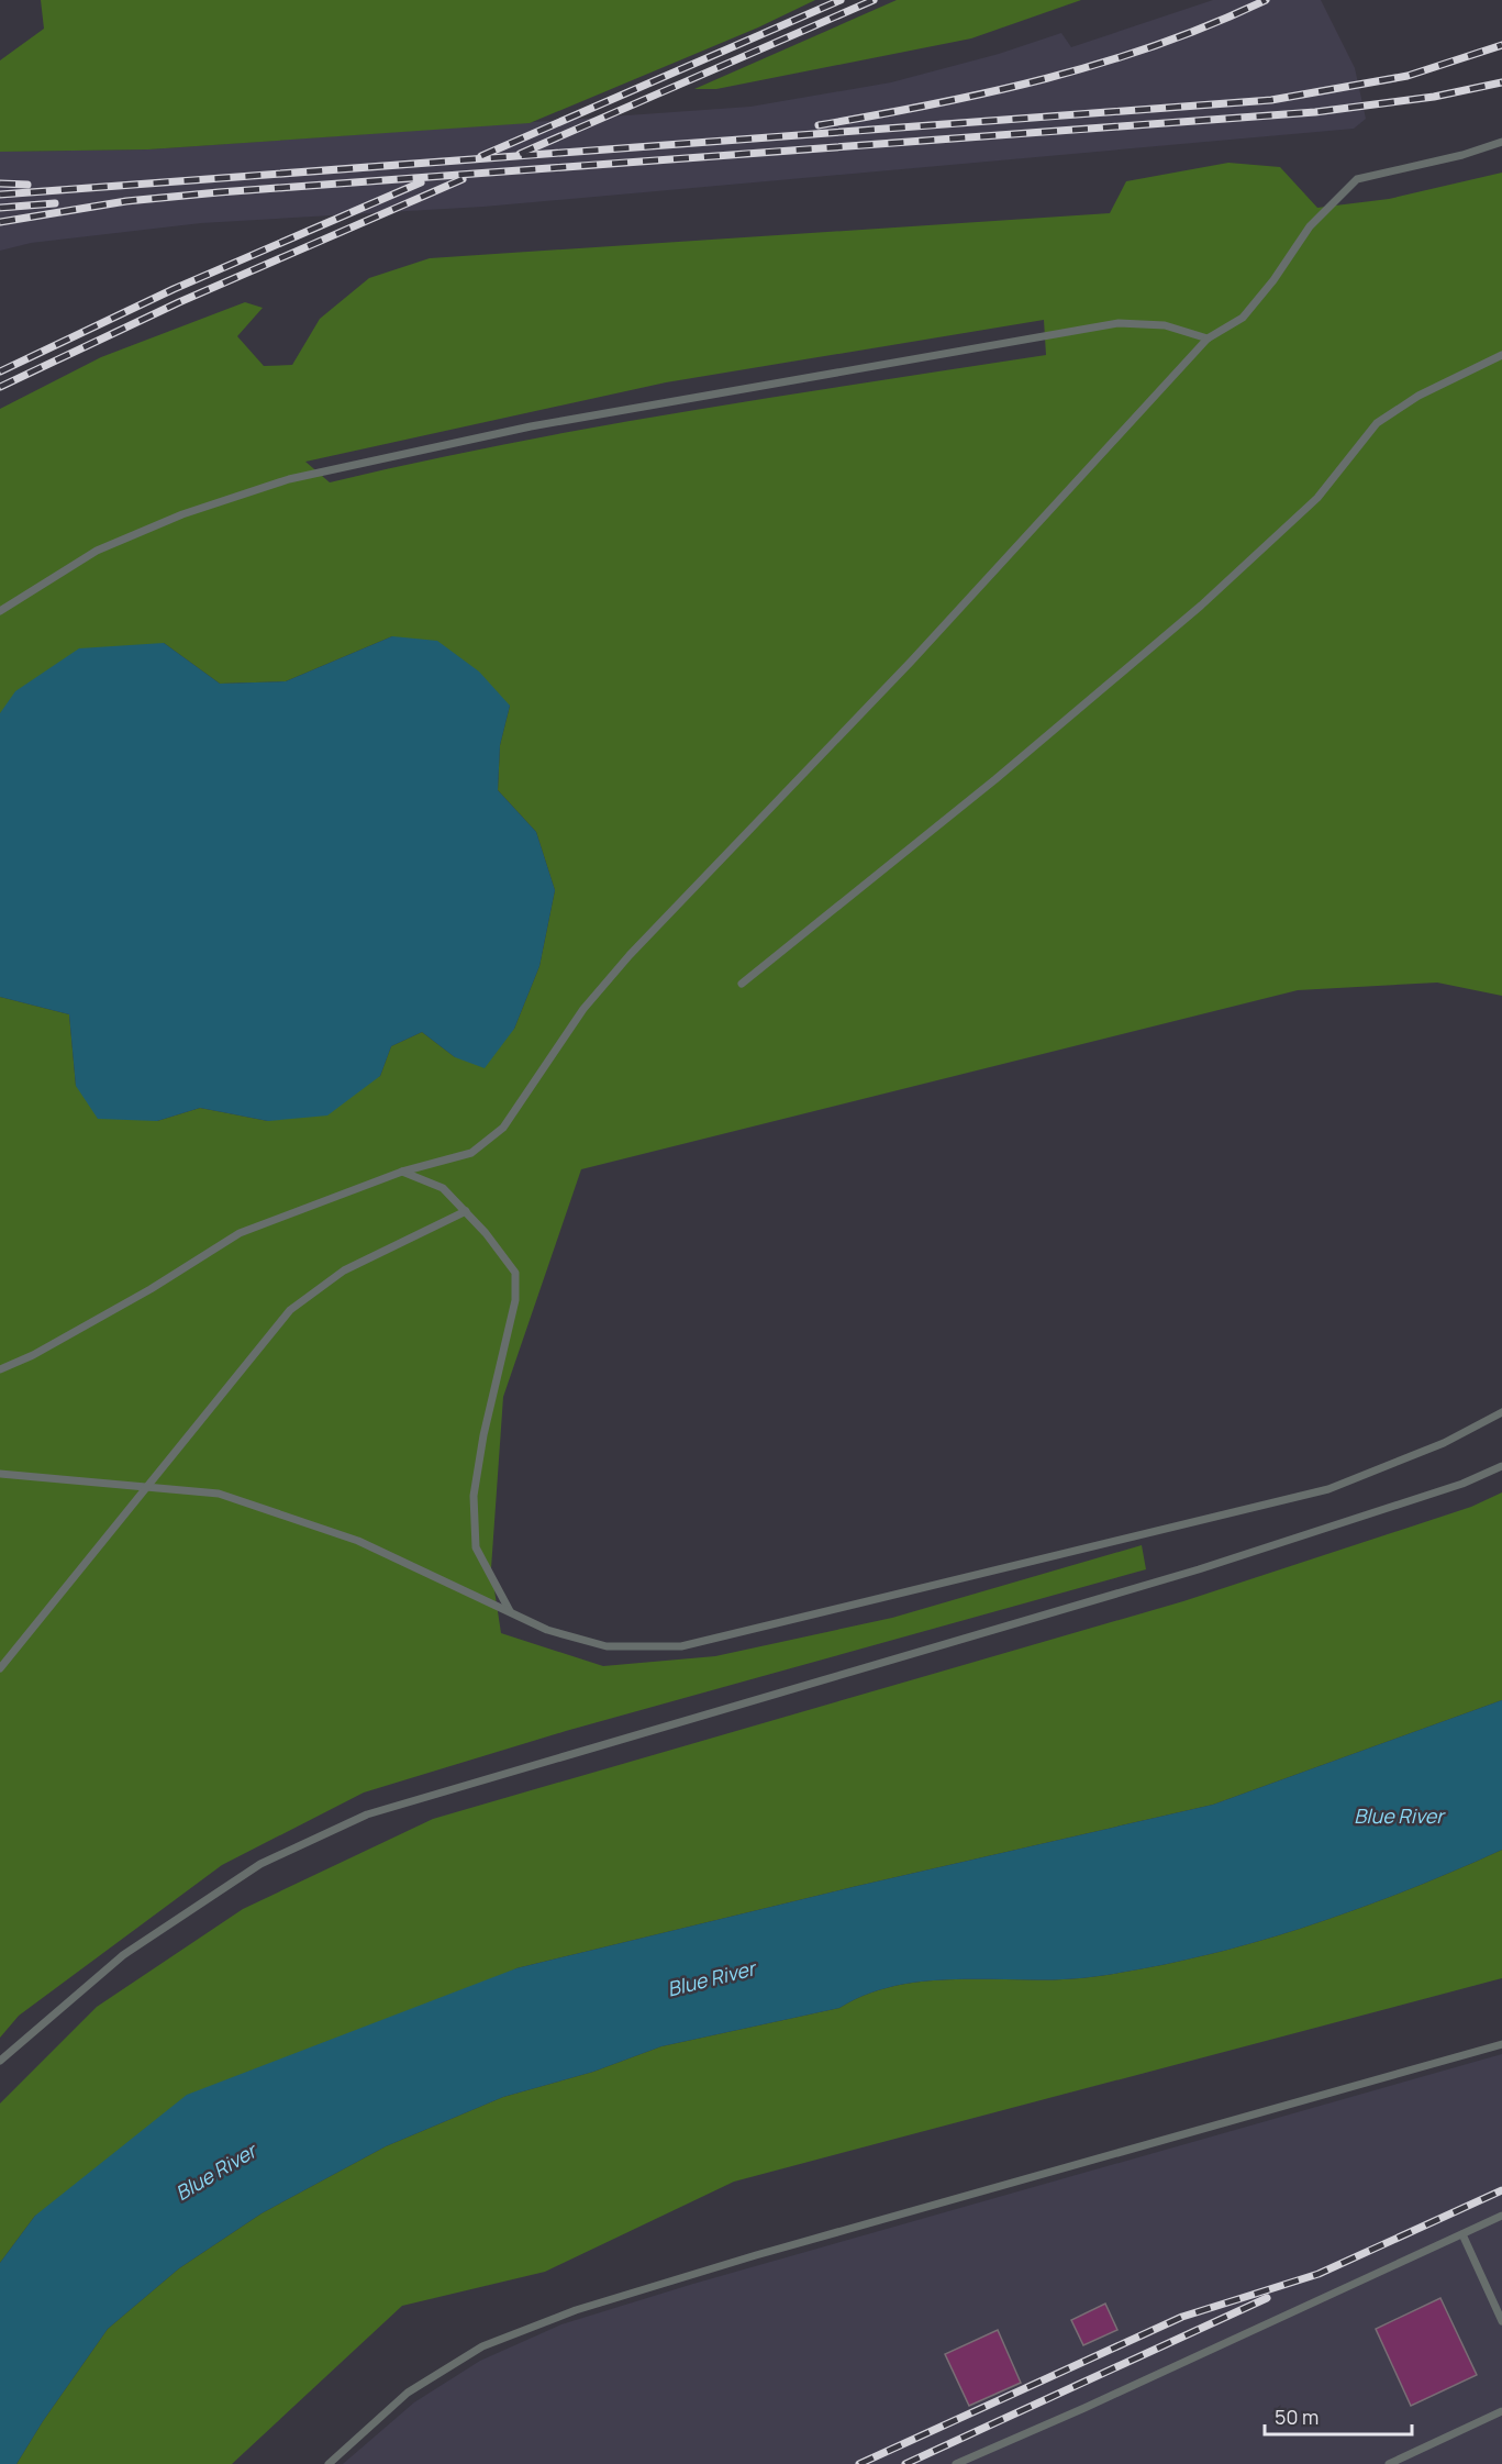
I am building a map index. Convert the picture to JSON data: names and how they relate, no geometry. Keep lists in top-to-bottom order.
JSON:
{
  "water": ["Blue River"],
  "scale_bar": "50 m"
}
